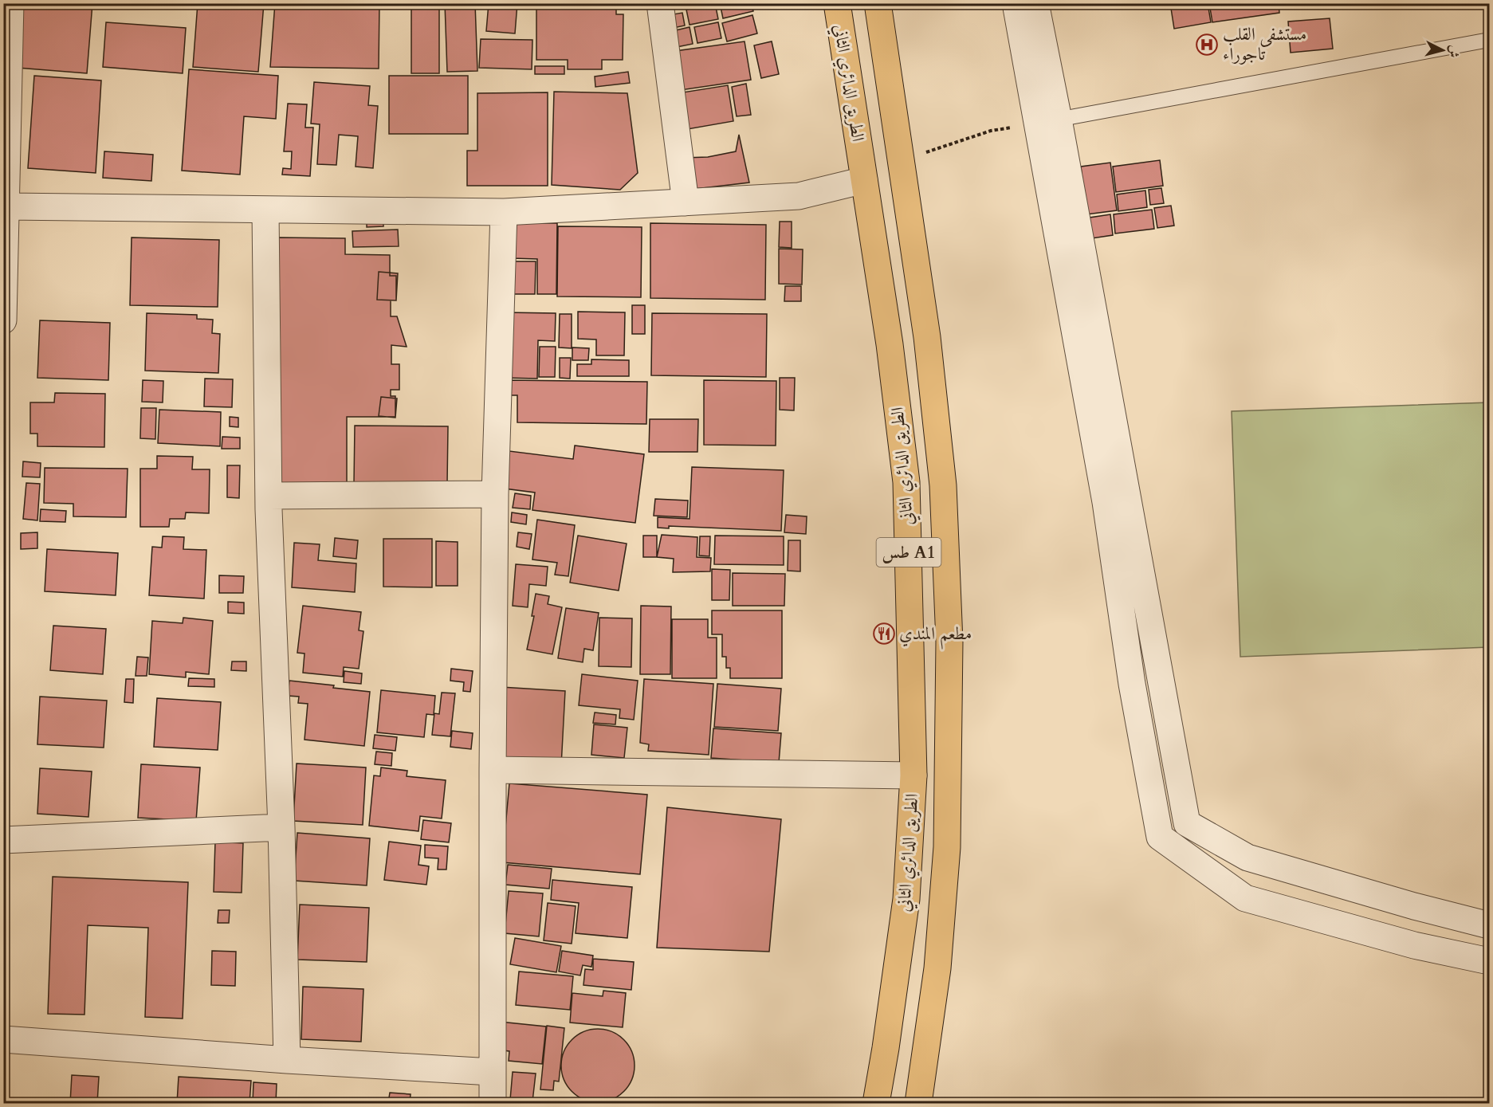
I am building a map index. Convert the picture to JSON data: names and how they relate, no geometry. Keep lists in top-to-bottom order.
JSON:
{
  "streets": {
    "highway": ["الطريق الدائري الثاني", "طس A1"]
  },
  "places": {
    "hospital": ["مستشفى القلب تاجوراء"],
    "restaurant": ["مطعم المندي"]
  },
  "north": "right"
}
